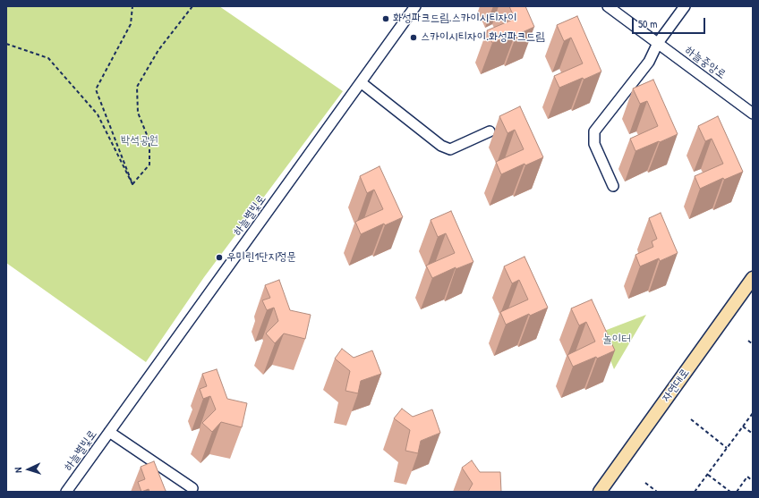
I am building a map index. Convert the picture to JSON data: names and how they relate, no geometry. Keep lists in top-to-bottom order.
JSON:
{
  "streets": {
    "main road": ["자연대로"],
    "street": ["하늘중앙로", "하늘별빛로"]
  },
  "parks": ["박석공원", "놀이터"],
  "places": ["화성파크드림.스카이시티자이", "스카이시티자이.화성파크드림", "우미린1단지정문"],
  "scale_bar": "50 m",
  "north": "left"
}
